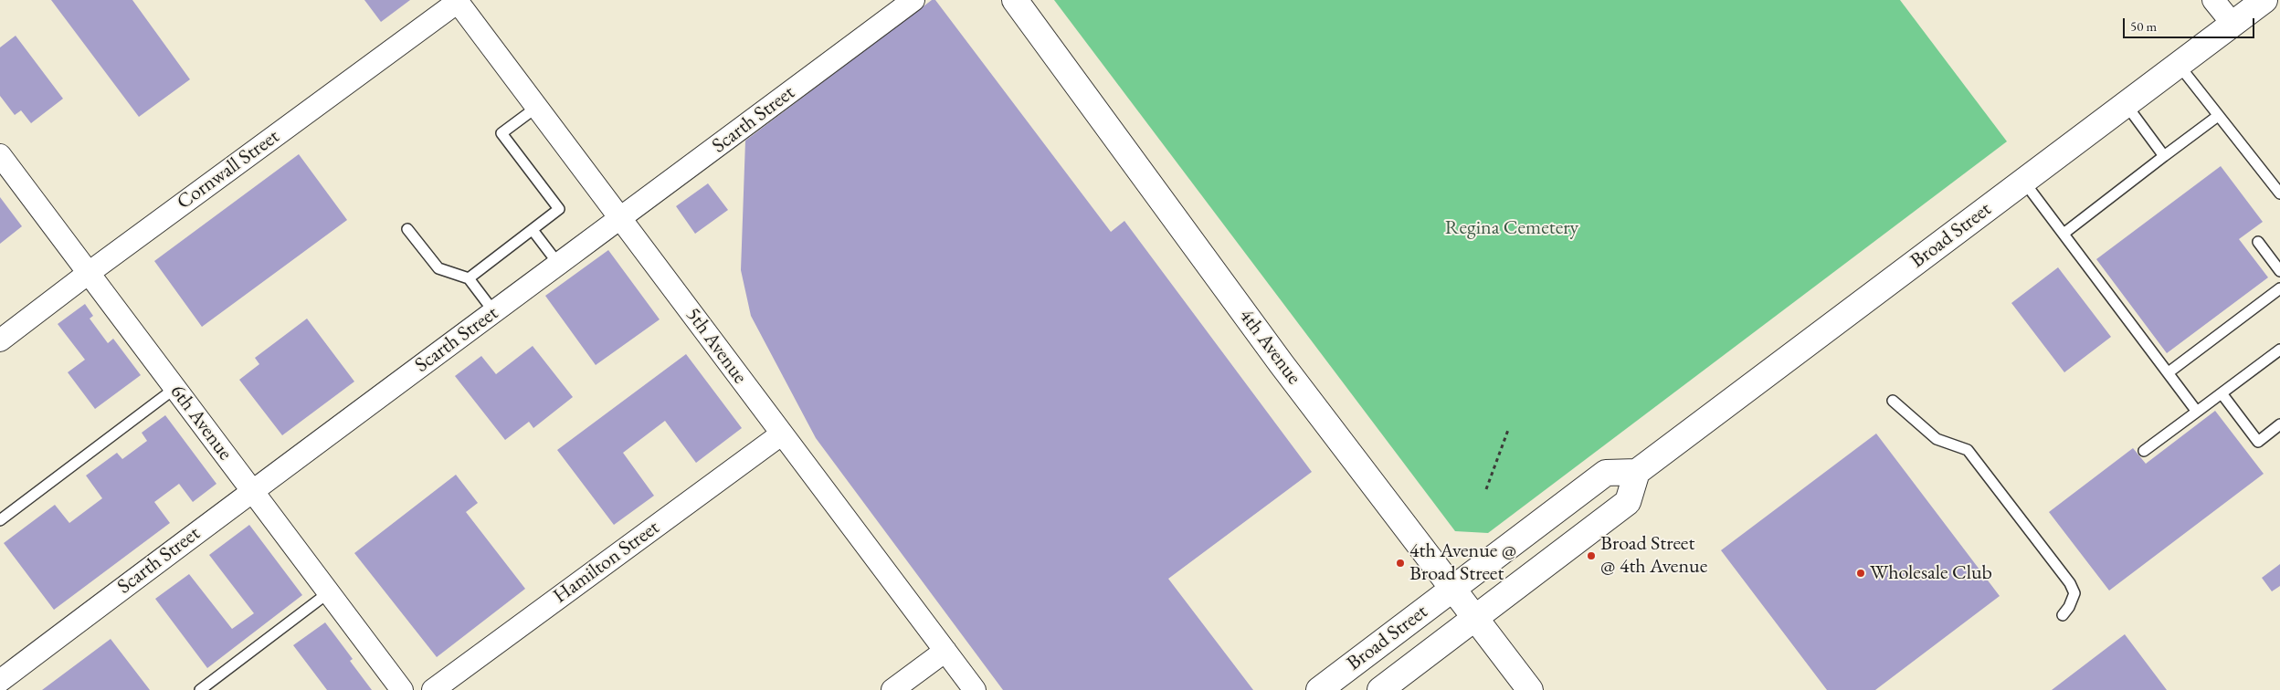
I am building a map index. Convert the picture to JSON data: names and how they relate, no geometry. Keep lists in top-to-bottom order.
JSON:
{
  "streets": {
    "main road": ["Broad Street", "4th Avenue"],
    "street": [
      "Scarth Street",
      "Cornwall Street",
      "5th Avenue",
      "6th Avenue",
      "Hamilton Street"
    ]
  },
  "crossings": [
    ["Scarth Street", "5th Avenue"],
    ["Scarth Street", "6th Avenue"],
    ["Cornwall Street", "5th Avenue"],
    ["Cornwall Street", "6th Avenue"],
    ["Broad Street", "4th Avenue"],
    ["5th Avenue", "Hamilton Street"]
  ],
  "parks": ["Regina Cemetery"],
  "places": ["Broad Street @ 4th Avenue", "4th Avenue @ Broad Street", "Wholesale Club"],
  "scale_bar": "50 m"
}
